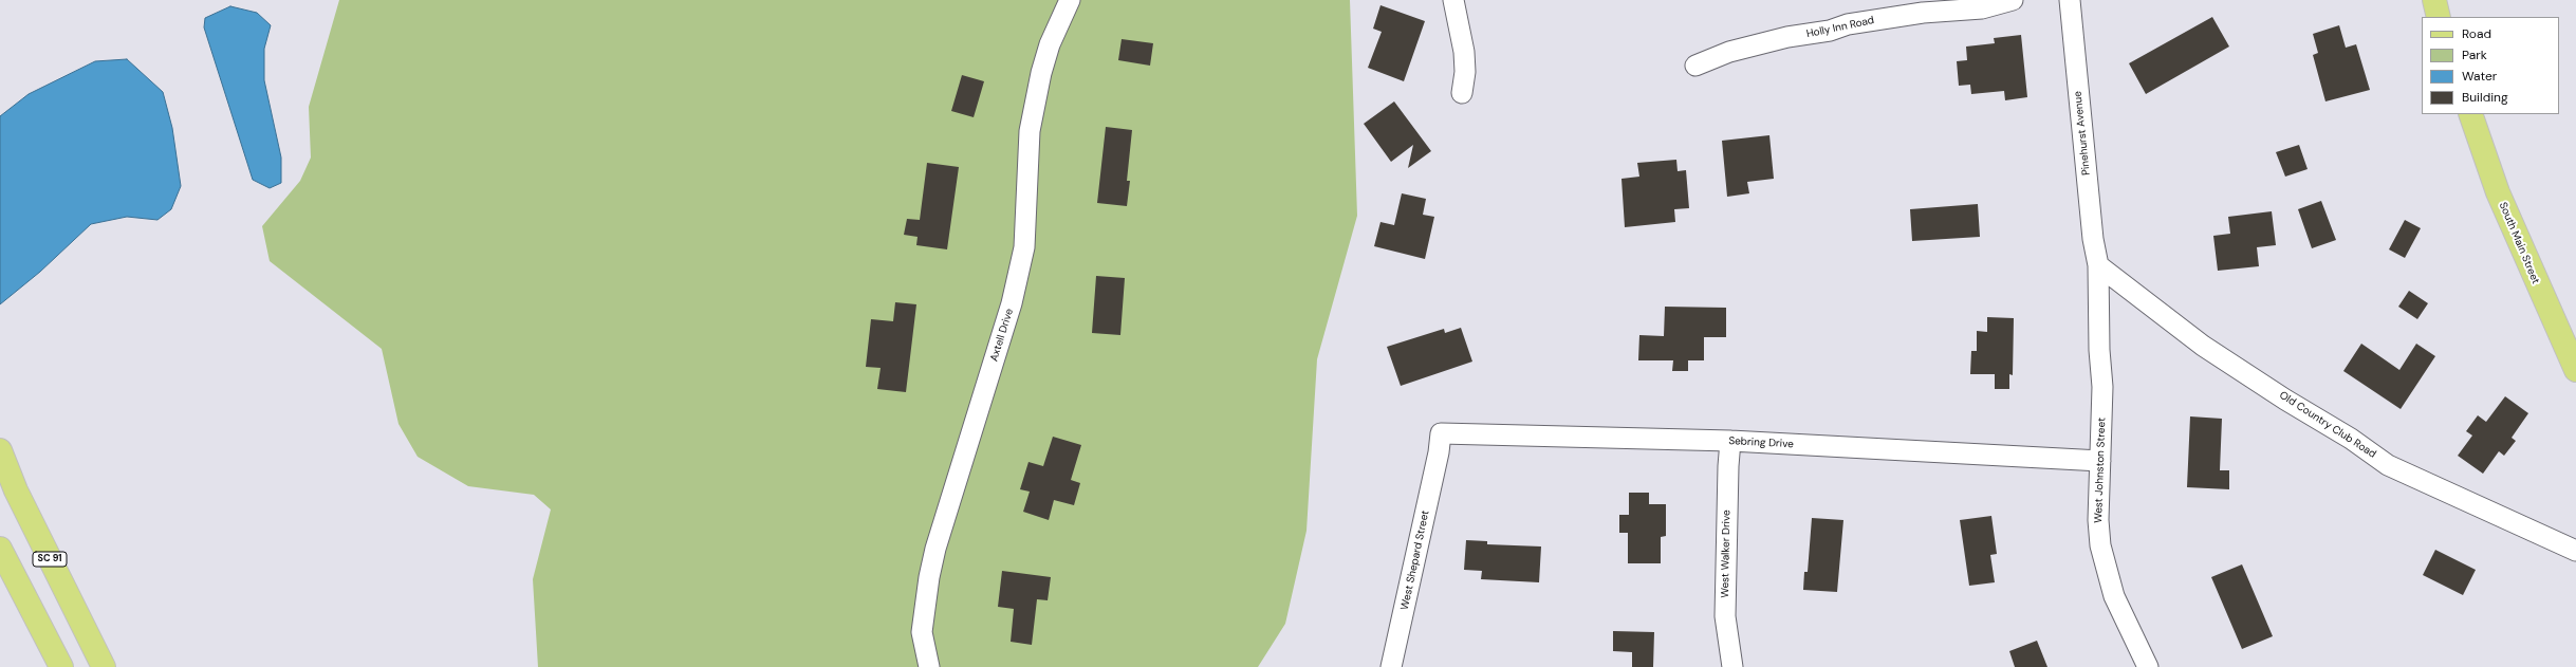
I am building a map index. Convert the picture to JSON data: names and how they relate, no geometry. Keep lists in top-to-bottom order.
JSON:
{
  "streets": {
    "main road": ["South Main Street", "SC 91"],
    "street": [
      "Holly Inn Road",
      "Pinehurst Avenue",
      "Axtell Drive",
      "Old Country Club Road",
      "Sebring Drive",
      "West Johnston Street",
      "West Walker Drive",
      "West Shepard Street"
    ]
  },
  "crossings": [
    ["Pinehurst Avenue", "Old Country Club Road"],
    ["Pinehurst Avenue", "West Johnston Street"],
    ["Old Country Club Road", "West Johnston Street"],
    ["Sebring Drive", "West Johnston Street"],
    ["Sebring Drive", "West Walker Drive"],
    ["Sebring Drive", "West Shepard Street"]
  ],
  "legend": [
    "Road",
    "Park",
    "Water",
    "Building"
  ]
}
